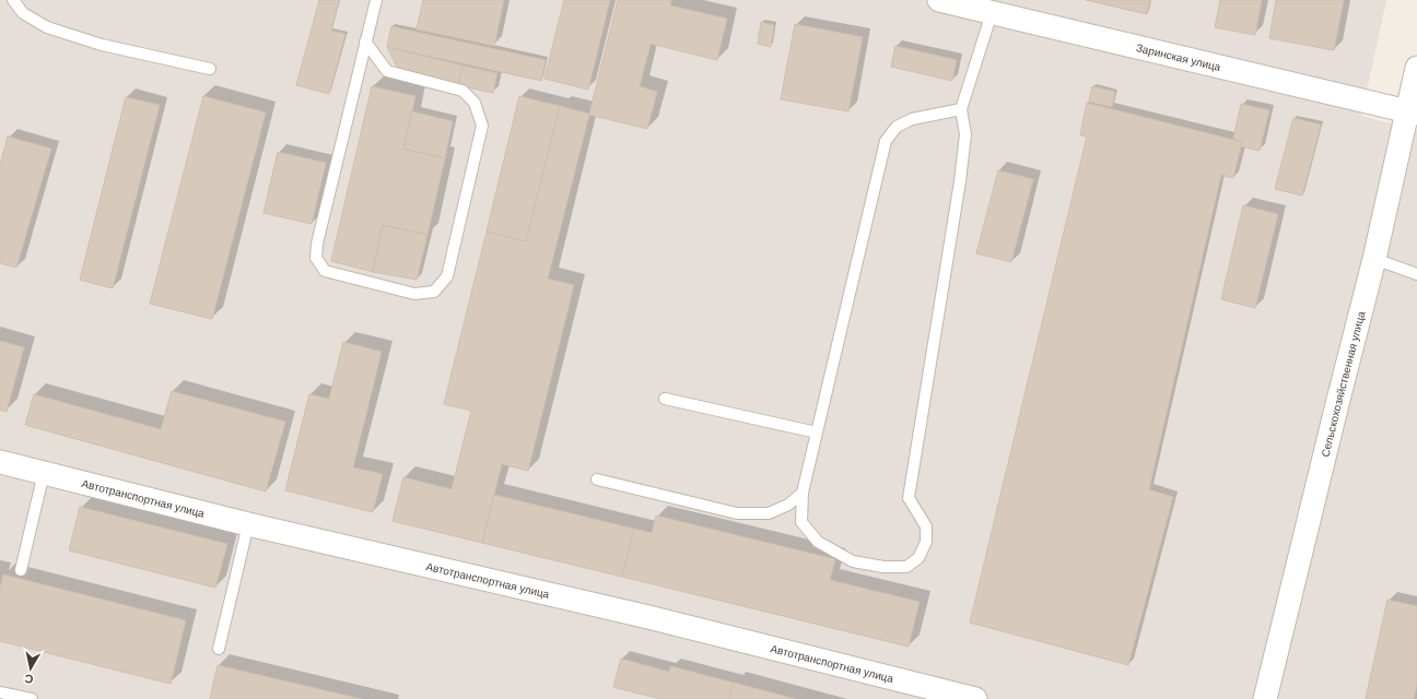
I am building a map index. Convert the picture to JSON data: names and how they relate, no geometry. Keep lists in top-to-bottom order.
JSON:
{
  "streets": {
    "street": ["Заринская улица", "Сельскохозяйственная улица", "Автотранспортная улица"]
  },
  "crossings": [
    ["Заринская улица", "Сельскохозяйственная улица"]
  ],
  "north": "bottom"
}
